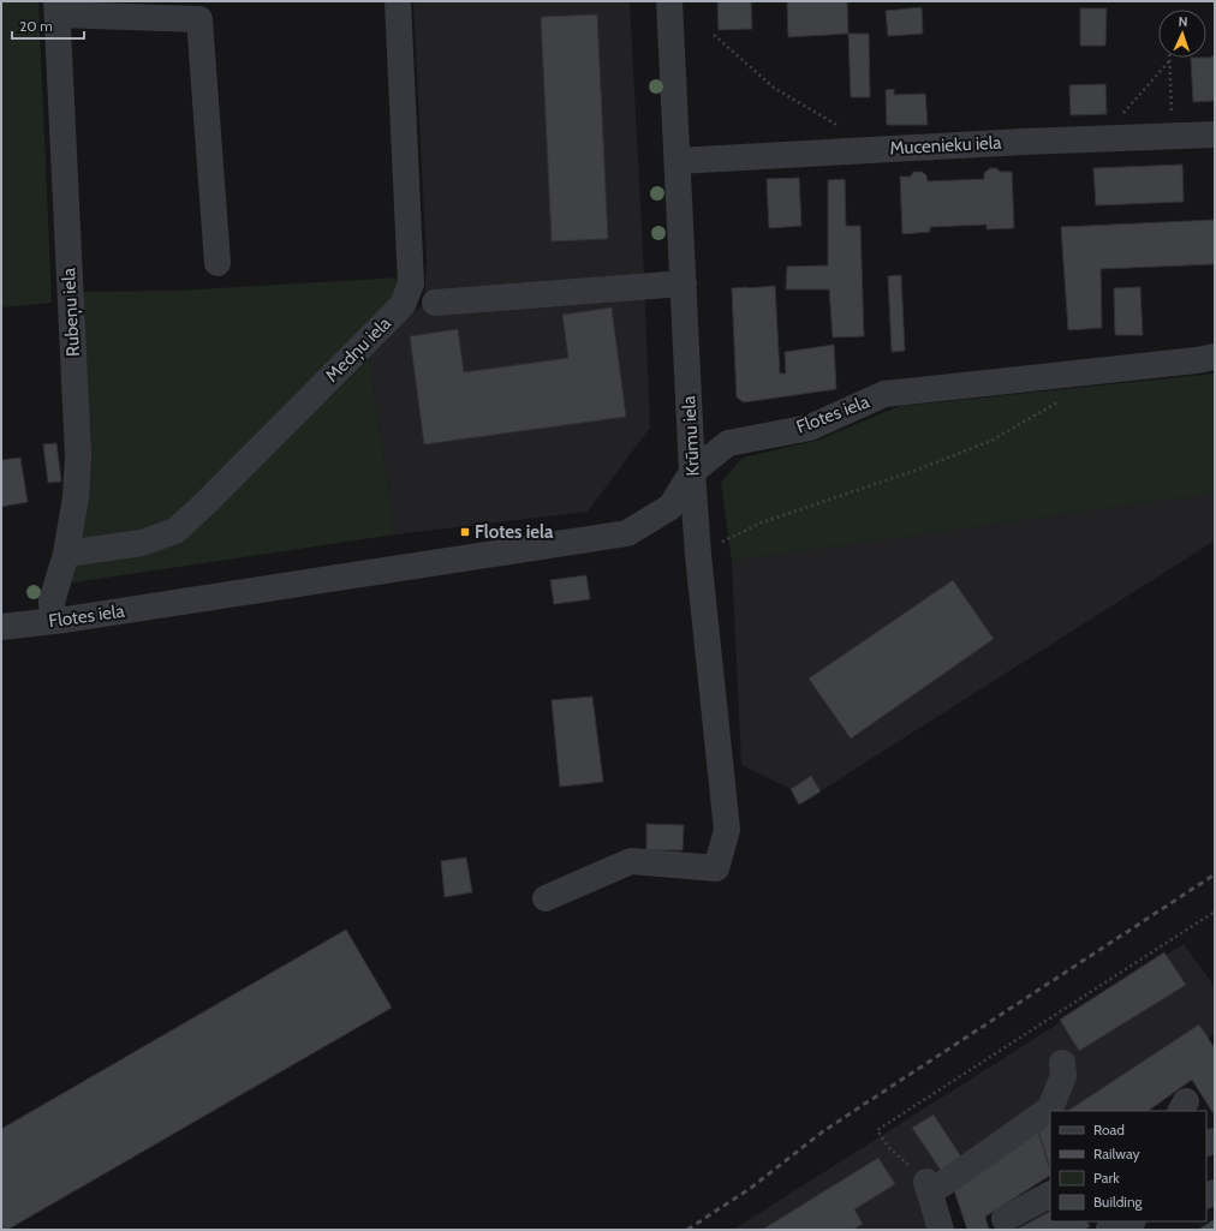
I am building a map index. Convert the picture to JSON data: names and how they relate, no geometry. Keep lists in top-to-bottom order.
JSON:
{
  "streets": {
    "street": [
      "Mucenieku iela",
      "Rubeņu iela",
      "Medņu iela",
      "Flotes iela",
      "Krūmu iela"
    ]
  },
  "crossings": [
    ["Mucenieku iela", "Krūmu iela"],
    ["Rubeņu iela", "Medņu iela"],
    ["Rubeņu iela", "Flotes iela"],
    ["Flotes iela", "Krūmu iela"]
  ],
  "places": {
    "transit": ["Flotes iela"]
  },
  "legend": [
    "Road",
    "Railway",
    "Park",
    "Building"
  ],
  "scale_bar": "20 m",
  "north": "top"
}
